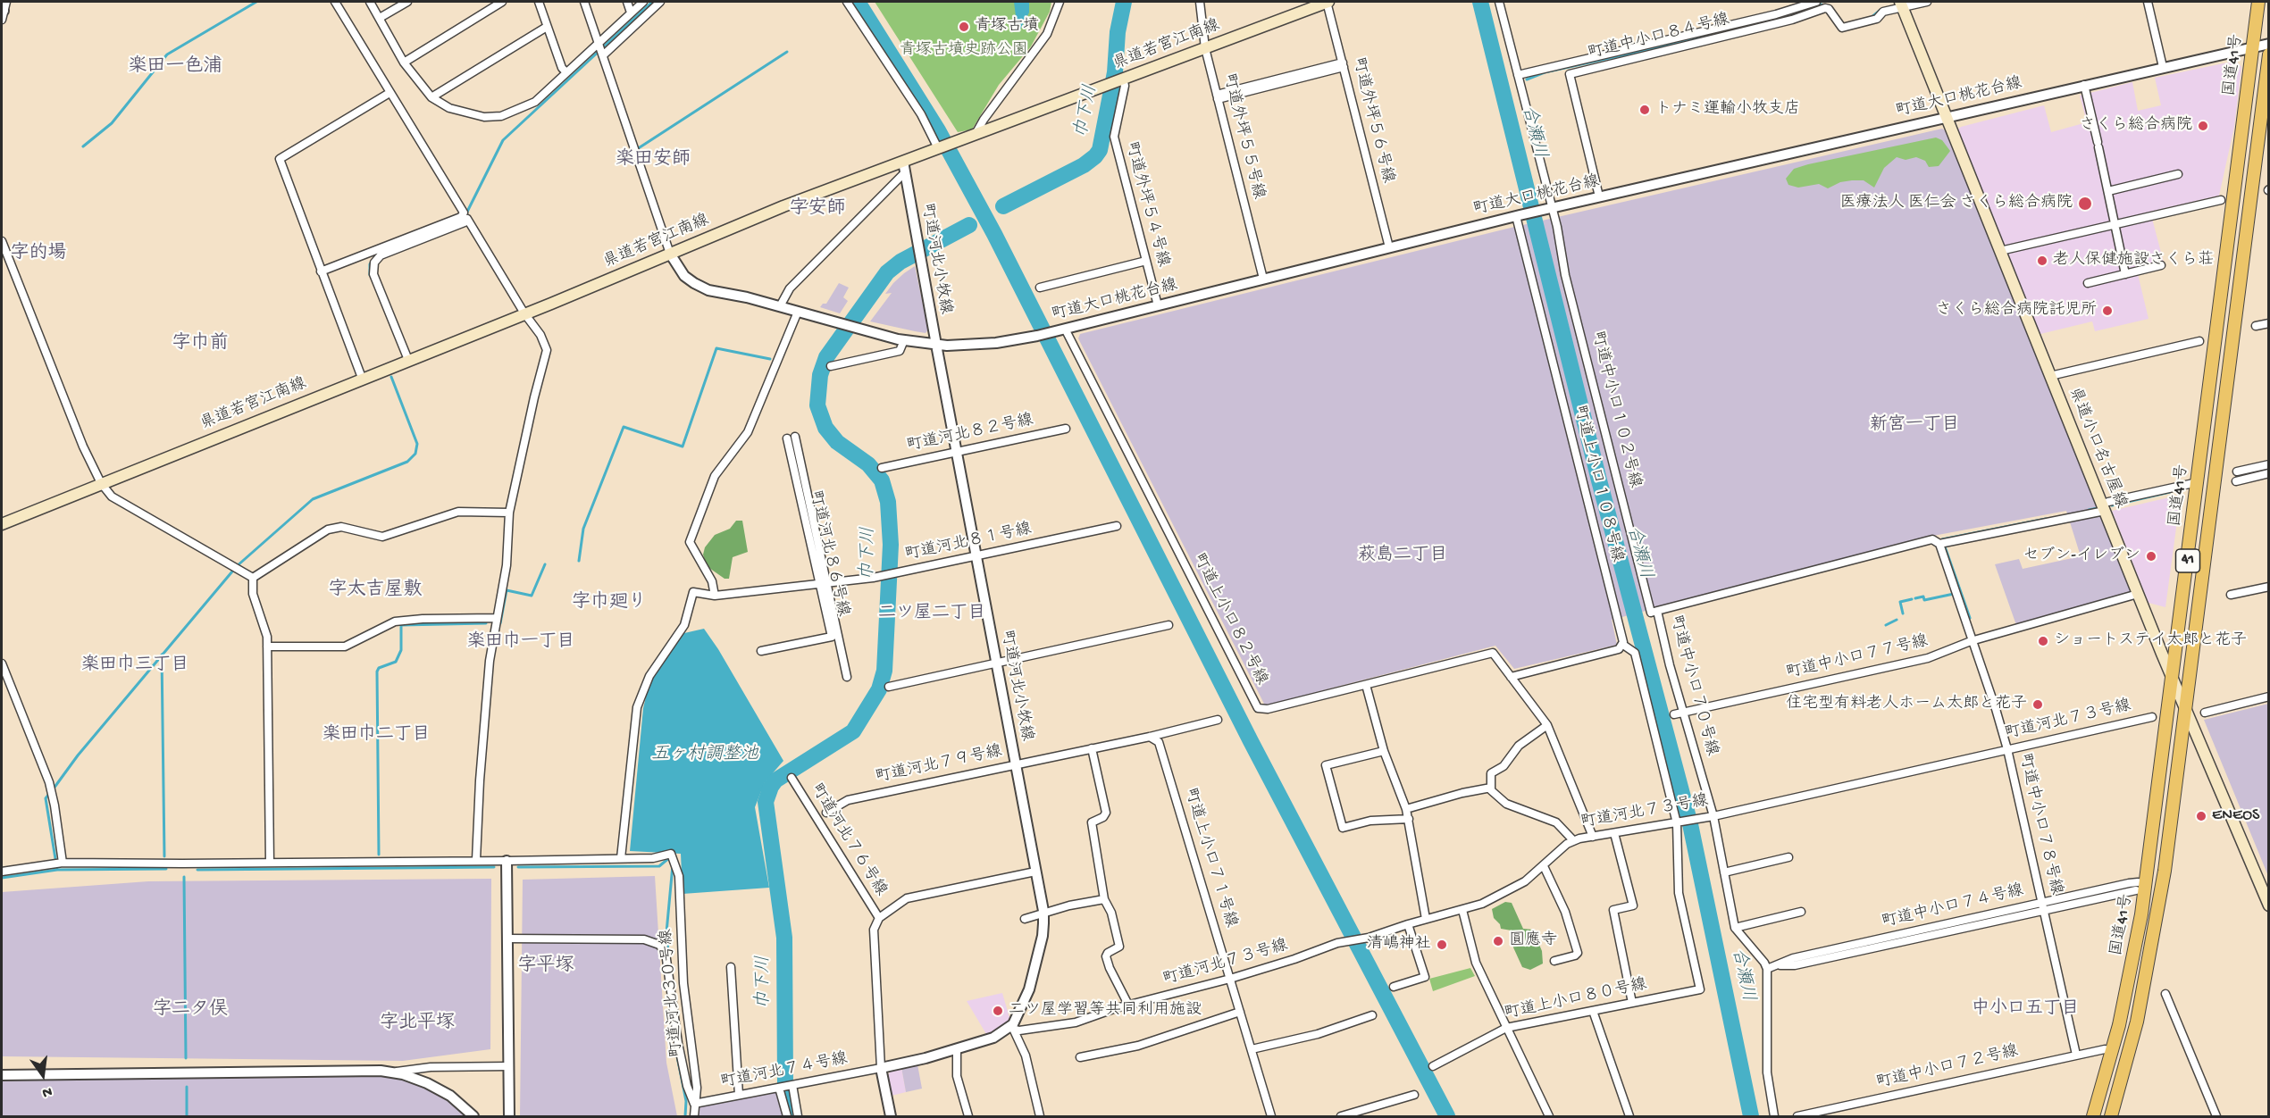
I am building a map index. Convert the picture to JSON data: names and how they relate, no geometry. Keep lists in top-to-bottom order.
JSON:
{
  "streets": {
    "highway": ["国道41号", "41"],
    "main road": ["県道若宮江南線", "県道小口名古屋線"],
    "street": [
      "町道中小口８４号線",
      "町道大口桃花台線",
      "町道外坪５６号線",
      "町道外坪５５号線",
      "町道外坪５４号線",
      "町道河北小牧線",
      "町道中小口１０２号線",
      "町道河北８２号線",
      "町道上小口１０８号線",
      "町道河北８１号線",
      "町道河北８６号線",
      "町道上小口８２号線",
      "町道中小口７７号線",
      "町道中小口７０号線",
      "町道河北７３号線",
      "町道河北７９号線",
      "町道中小口７８号線",
      "町道河北７６号線",
      "町道上小口７１号線",
      "町道中小口７４号線",
      "町道河北３０号線",
      "町道上小口８０号線",
      "町道中小口７２号線",
      "町道河北７４号線"
    ]
  },
  "crossings": [
    ["町道中小口８４号線", "町道大口桃花台線"],
    ["町道中小口８４号線", "県道小口名古屋線"],
    ["県道若宮江南線", "町道大口桃花台線"],
    ["県道若宮江南線", "町道外坪５６号線"],
    ["県道若宮江南線", "町道外坪５５号線"],
    ["県道若宮江南線", "町道外坪５４号線"],
    ["県道若宮江南線", "町道河北小牧線"],
    ["国道41号", "町道大口桃花台線"],
    ["国道41号", "県道小口名古屋線"],
    ["国道41号", "町道中小口７０号線"],
    ["町道大口桃花台線", "町道外坪５６号線"],
    ["町道大口桃花台線", "町道外坪５５号線"],
    ["町道大口桃花台線", "町道外坪５４号線"],
    ["町道大口桃花台線", "町道河北小牧線"],
    ["町道大口桃花台線", "町道中小口１０２号線"],
    ["町道大口桃花台線", "県道小口名古屋線"],
    ["町道大口桃花台線", "町道上小口１０８号線"],
    ["町道大口桃花台線", "町道上小口８２号線"],
    ["町道河北小牧線", "町道河北８２号線"],
    ["町道河北小牧線", "町道河北８１号線"],
    ["町道河北小牧線", "町道河北７３号線"],
    ["町道河北小牧線", "町道河北７９号線"],
    ["町道中小口１０２号線", "町道中小口７０号線"],
    ["県道小口名古屋線", "町道中小口７７号線"],
    ["県道小口名古屋線", "町道中小口７０号線"],
    ["町道河北８１号線", "町道河北８６号線"],
    ["町道河北８１号線", "町道河北３０号線"],
    ["町道中小口７７号線", "町道中小口７０号線"],
    ["町道中小口７７号線", "町道中小口７８号線"],
    ["町道中小口７０号線", "町道河北７３号線"],
    ["町道中小口７０号線", "町道中小口７８号線"],
    ["町道中小口７０号線", "町道中小口７４号線"],
    ["町道河北７３号線", "町道中小口７８号線"],
    ["町道河北７３号線", "町道上小口７１号線"],
    ["町道河北７３号線", "町道上小口８０号線"],
    ["町道河北７９号線", "町道上小口７１号線"],
    ["町道中小口７８号線", "町道中小口７４号線"],
    ["町道中小口７８号線", "町道中小口７２号線"],
    ["町道河北３０号線", "町道河北７４号線"]
  ],
  "districts": [
    "楽田一色浦",
    "楽田安師",
    "字安師",
    "字的場",
    "字巾前",
    "新宮一丁目",
    "萩島二丁目",
    "字太吉屋敷",
    "字巾廻り",
    "二ツ屋二丁目",
    "楽田巾一丁目",
    "楽田巾三丁目",
    "楽田巾二丁目",
    "字平塚",
    "中小口五丁目",
    "字二タ俣",
    "字北平塚"
  ],
  "water": ["巾下川", "合瀬川", "五ヶ村調整池"],
  "parks": ["青塚古墳史跡公園"],
  "places": [
    "青塚古墳",
    "トナミ運輸小牧支店",
    "さくら総合病院",
    "医療法人 医仁会 さくら総合病院",
    "老人保健施設さくら荘",
    "さくら総合病院託児所",
    "セブン-イレブン",
    "ショートステイ太郎と花子",
    "住宅型有料老人ホーム太郎と花子",
    "ENEOS",
    "圓應寺",
    "清嶋神社",
    "二ツ屋学習等共同利用施設"
  ],
  "north": "bottom"
}
